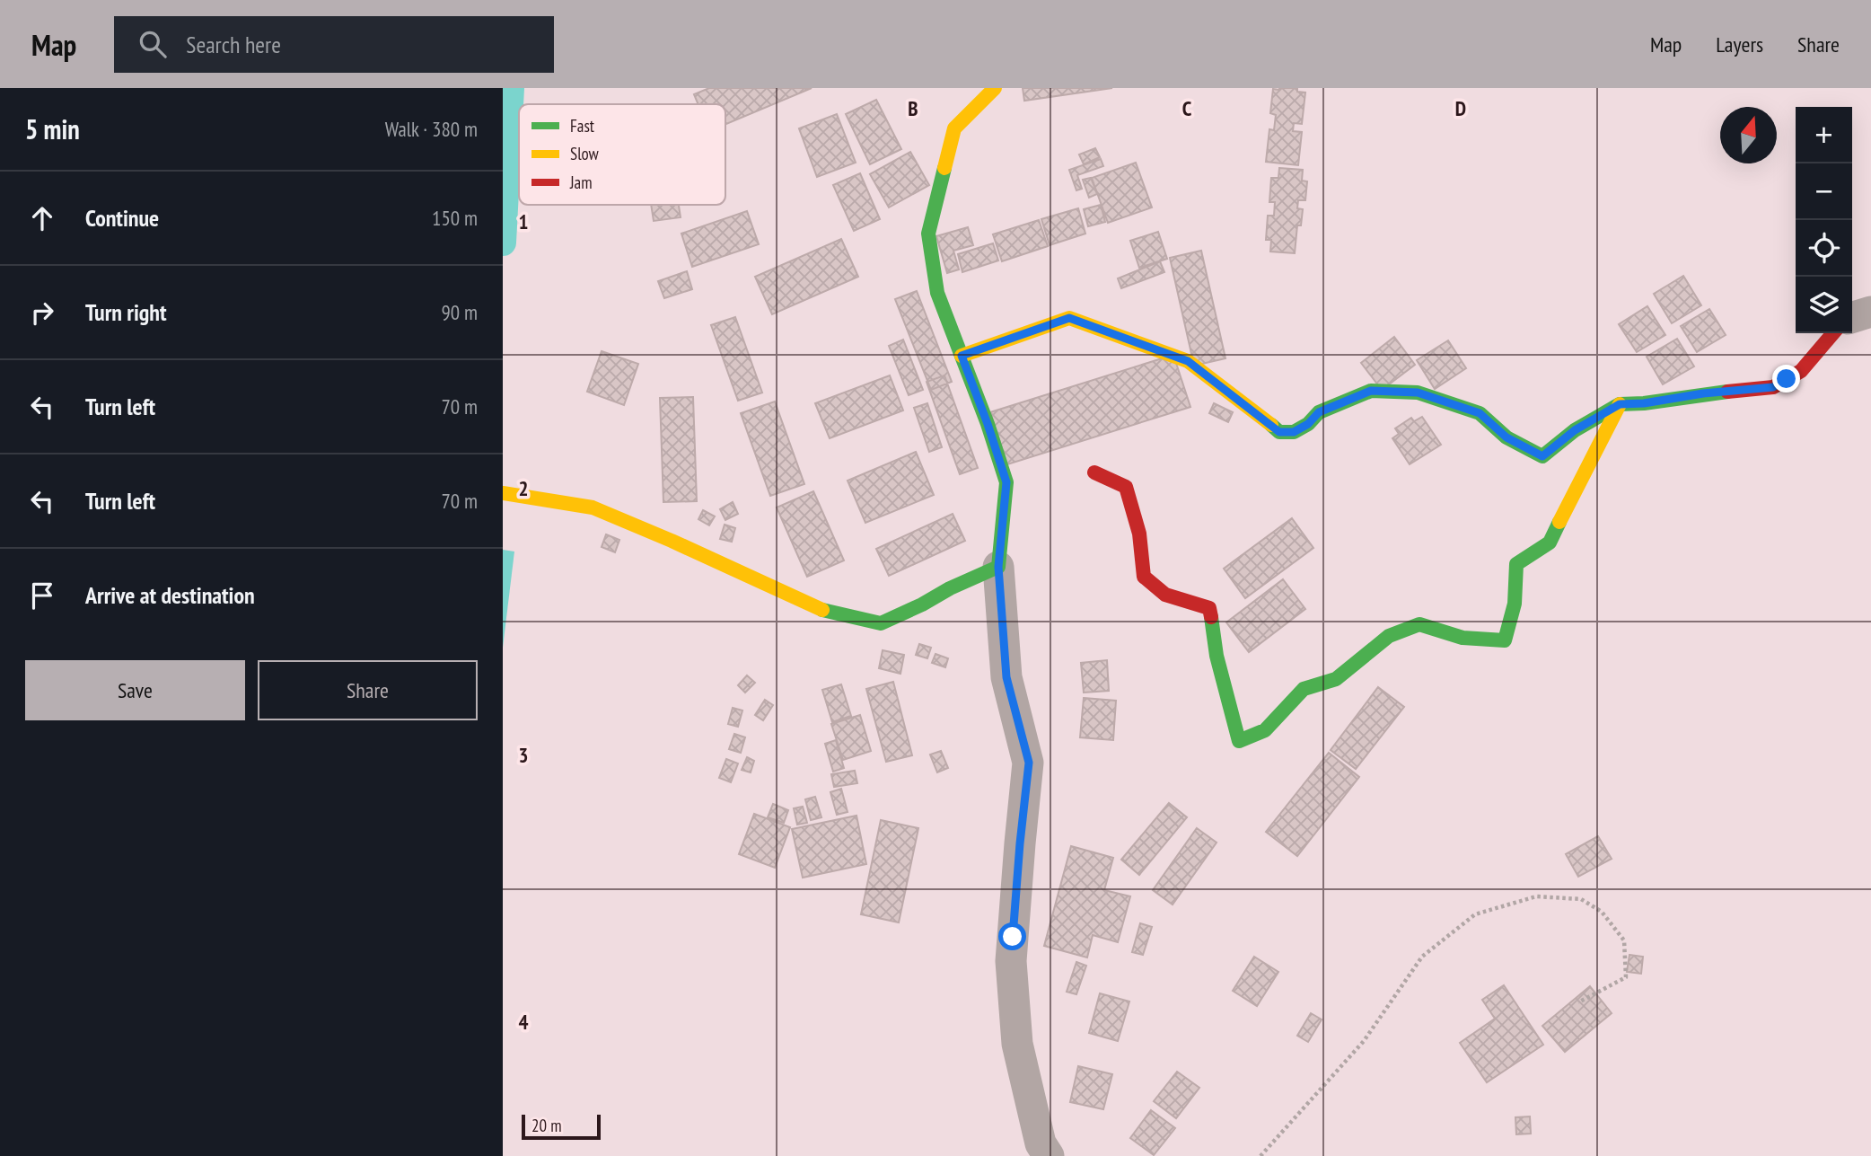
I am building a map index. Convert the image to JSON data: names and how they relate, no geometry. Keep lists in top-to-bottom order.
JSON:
{
  "legend": ["Fast", "Slow", "Jam"],
  "scale_bar": "20 m",
  "north": "top",
  "page": {
    "header": "Map",
    "search": "Search here",
    "nav": ["Map", "Layers", "Share"],
    "heading": ["5 min", "Walk · 380 m"],
    "map_buttons": ["+", "−"],
    "list": [
      ["Continue", "150 m"],
      ["Turn right", "90 m"],
      ["Turn left", "70 m"],
      ["Turn left", "70 m"],
      "Arrive at destination"
    ],
    "buttons": ["Save", "Share"],
    "scale": "20 m"
  },
  "grid": {
    "columns": ["B", "C", "D"],
    "rows": [
      "1",
      "2",
      "3",
      "4"
    ]
  }
}
